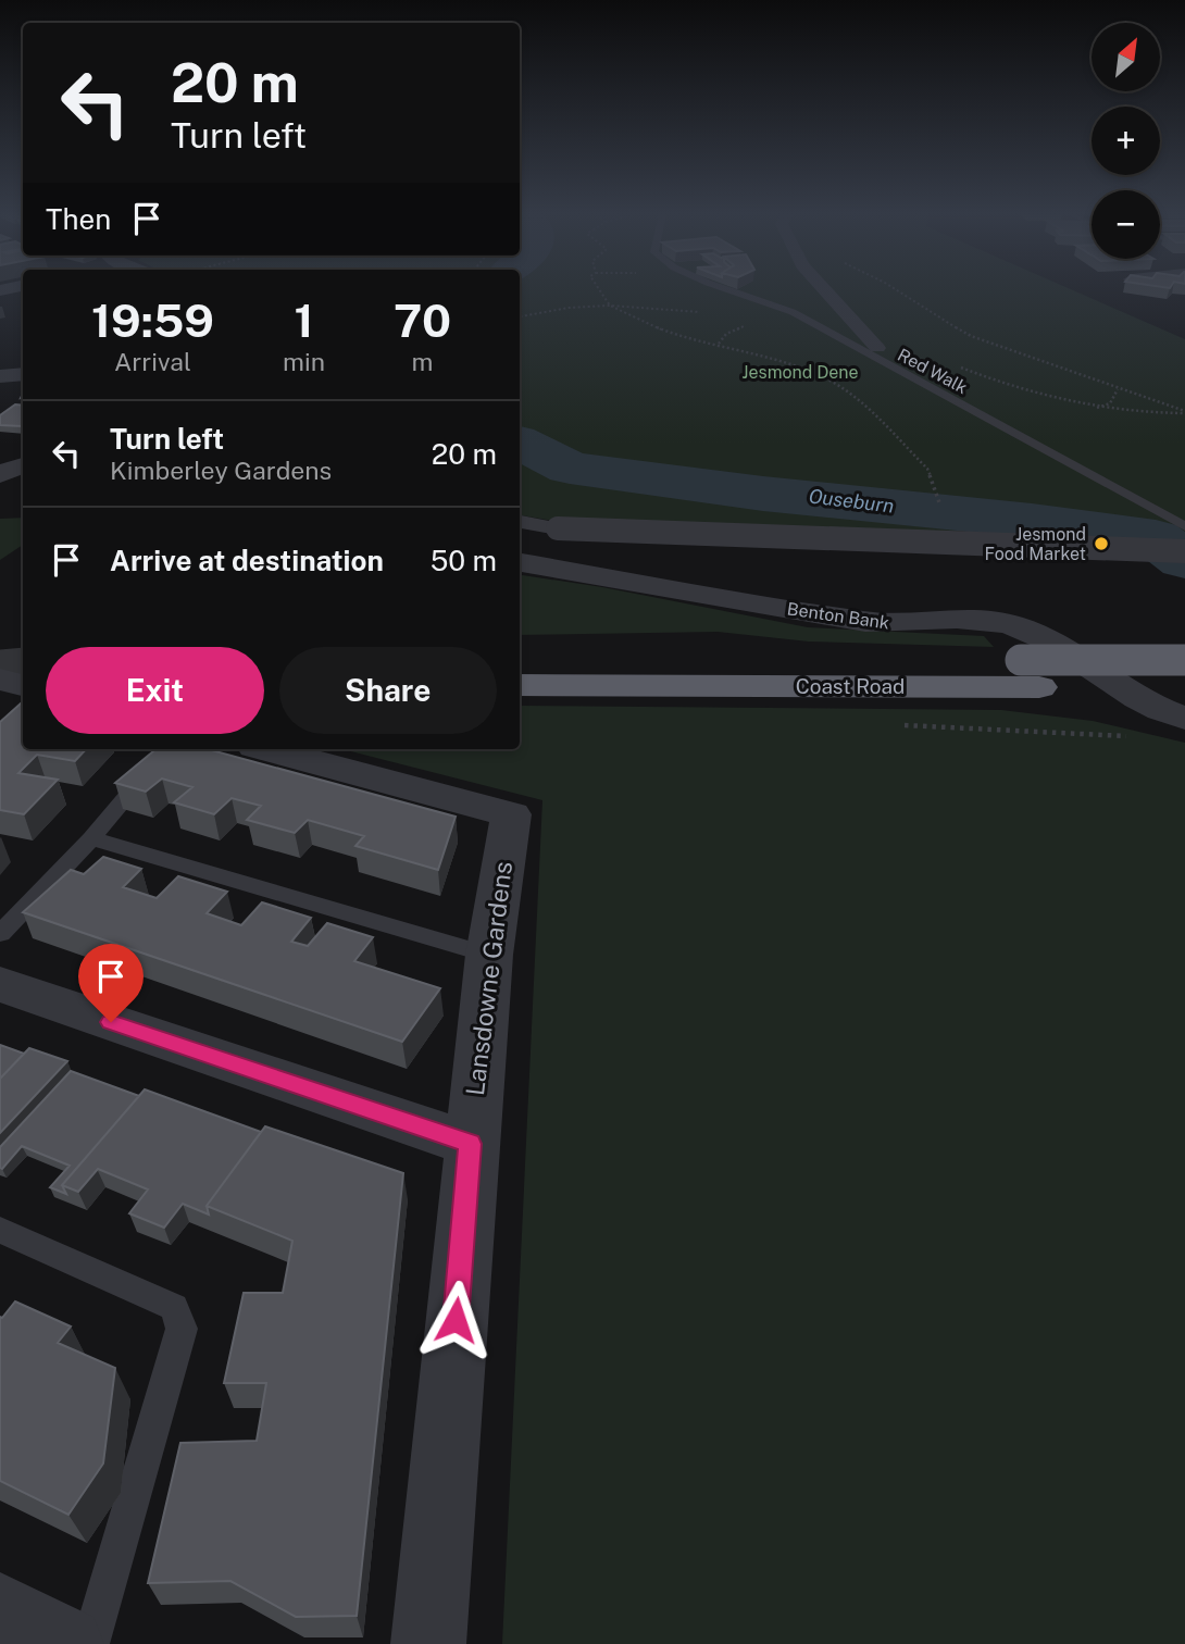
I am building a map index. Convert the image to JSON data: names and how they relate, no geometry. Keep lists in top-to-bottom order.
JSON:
{
  "streets": {
    "highway": ["Coast Road"],
    "street": ["Benton Bank", "Lansdowne Gardens"],
    "lane": ["Red Walk"]
  },
  "water": ["Ouseburn"],
  "parks": ["Jesmond Dene"],
  "places": ["Jesmond Food Market"],
  "north": "top right",
  "page": {
    "map_buttons": ["+", "−"],
    "turn": ["20 m", "Turn left"],
    "then": "Then",
    "eta": [
      "19:59",
      "Arrival",
      "1",
      "min",
      "70",
      "m"
    ],
    "list": [
      {
        "name": "Turn left",
        "note": "Kimberley Gardens",
        "value": "20 m"
      },
      {
        "name": "Arrive at destination",
        "value": "50 m"
      }
    ],
    "buttons": ["Exit", "Share"]
  }
}
